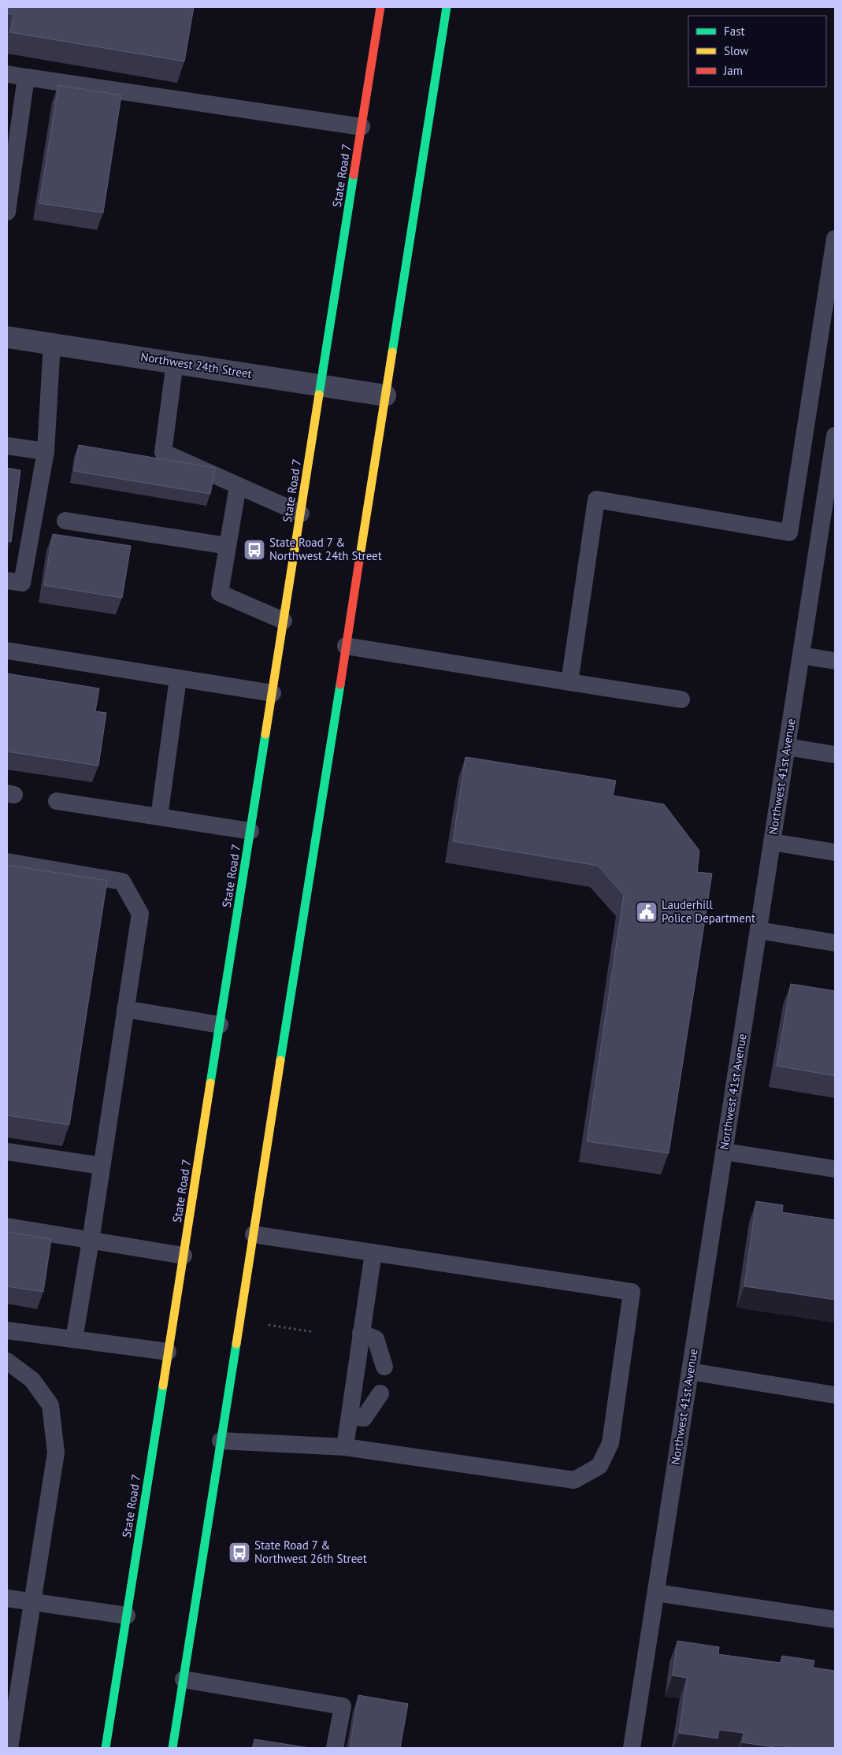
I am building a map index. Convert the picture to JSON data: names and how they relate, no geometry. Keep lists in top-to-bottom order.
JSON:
{
  "streets": {
    "main road": ["State Road 7"],
    "street": ["Northwest 24th Street"],
    "lane": ["Northwest 41st Avenue"]
  },
  "crossings": [
    ["State Road 7", "Northwest 24th Street"]
  ],
  "places": {
    "bus stop": ["State Road 7 & Northwest 24th Street", "State Road 7 & Northwest 26th Street"],
    "public building": ["Lauderhill Police Department"]
  },
  "legend": ["Fast", "Slow", "Jam"]
}
